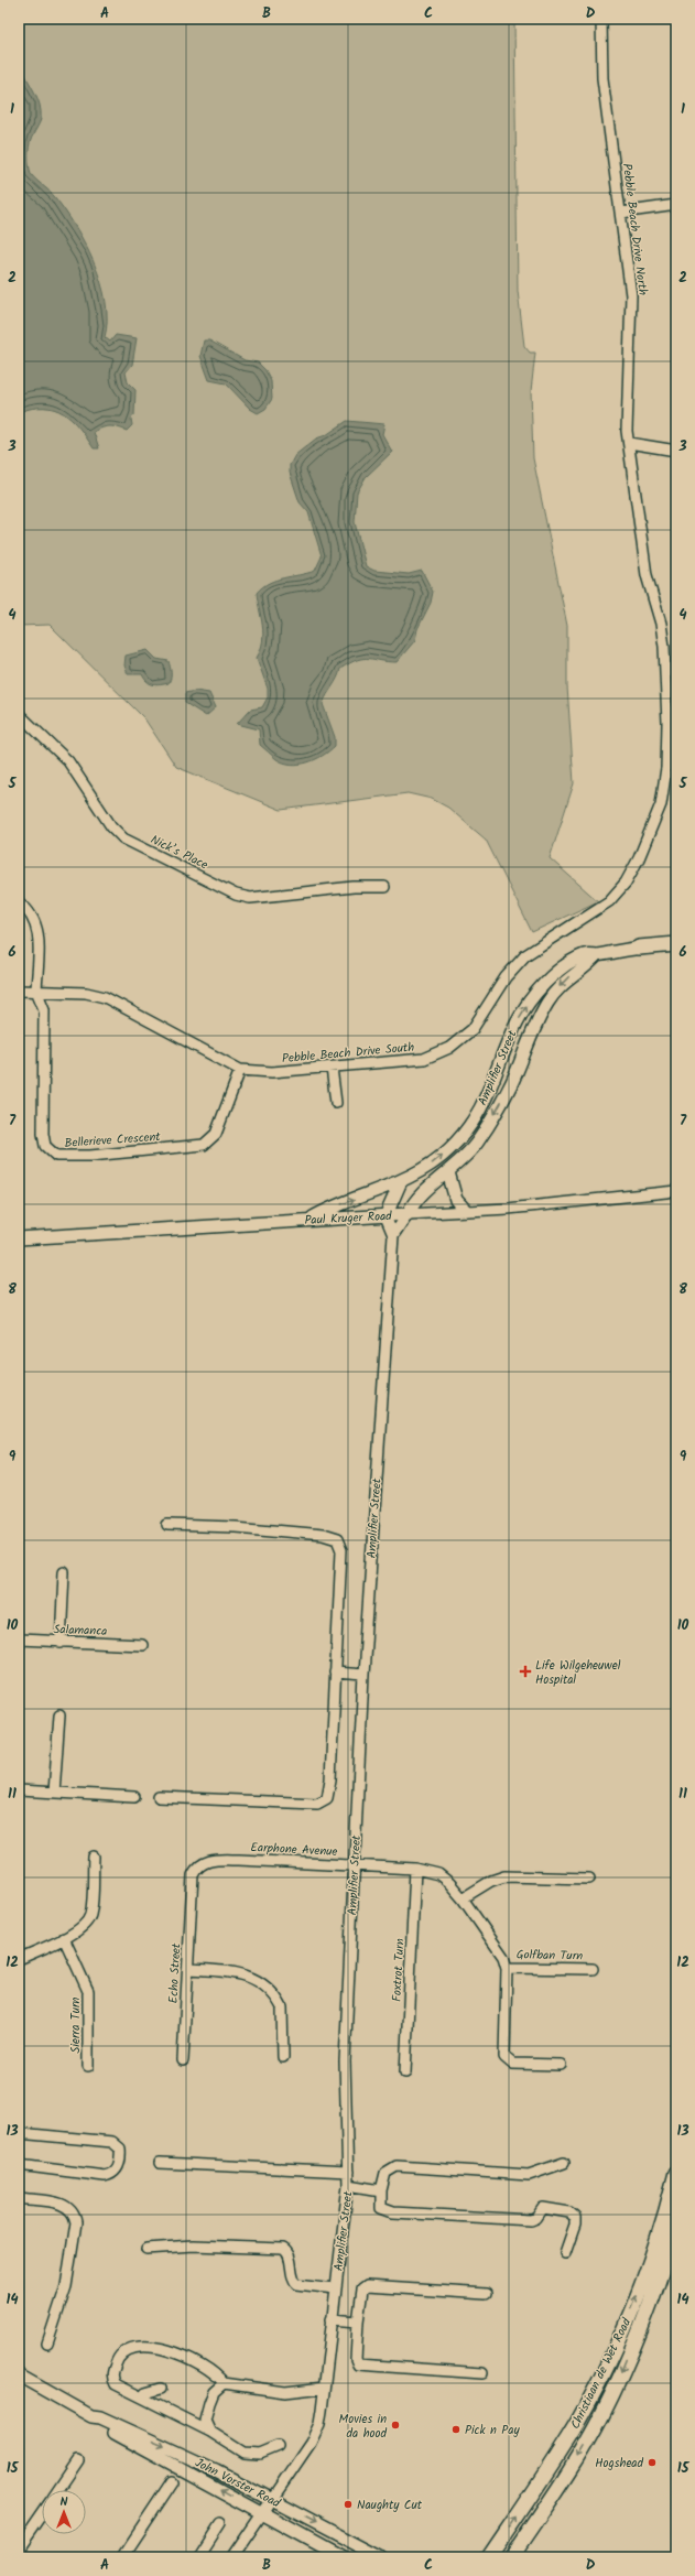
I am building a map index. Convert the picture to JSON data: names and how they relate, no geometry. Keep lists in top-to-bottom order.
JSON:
{
  "streets": {
    "main road": ["Christiaan de Wet Road"],
    "street": [
      "Pebble Beach Drive North",
      "Nick’s Place",
      "Pebble Beach Drive South",
      "Amplifier Street",
      "Bellerieve Crescent",
      "Paul Kruger Road",
      "Salamanca",
      "Earphone Avenue",
      "Golfban Turn",
      "Foxtrot Turn",
      "Echo Street",
      "Sierra Turn",
      "John Vorster Road"
    ]
  },
  "crossings": [
    ["Pebble Beach Drive North", "Pebble Beach Drive South"],
    ["Pebble Beach Drive South", "Bellerieve Crescent"],
    ["Amplifier Street", "Paul Kruger Road"],
    ["Amplifier Street", "Earphone Avenue"],
    ["Amplifier Street", "John Vorster Road"],
    ["Earphone Avenue", "Golfban Turn"],
    ["Earphone Avenue", "Foxtrot Turn"],
    ["Earphone Avenue", "Echo Street"]
  ],
  "places": {
    "health": ["Life Wilgeheuwel Hospital"],
    "other": [
      "Movies in da hood",
      "Pick n Pay",
      "Hogshead",
      "Naughty Cut"
    ]
  },
  "north": "top",
  "grid": {
    "columns": [
      "A",
      "B",
      "C",
      "D"
    ],
    "rows": [
      "1",
      "2",
      "3",
      "4",
      "5",
      "6",
      "7",
      "8",
      "9",
      "10",
      "11",
      "12",
      "13",
      "14",
      "15"
    ]
  }
}
